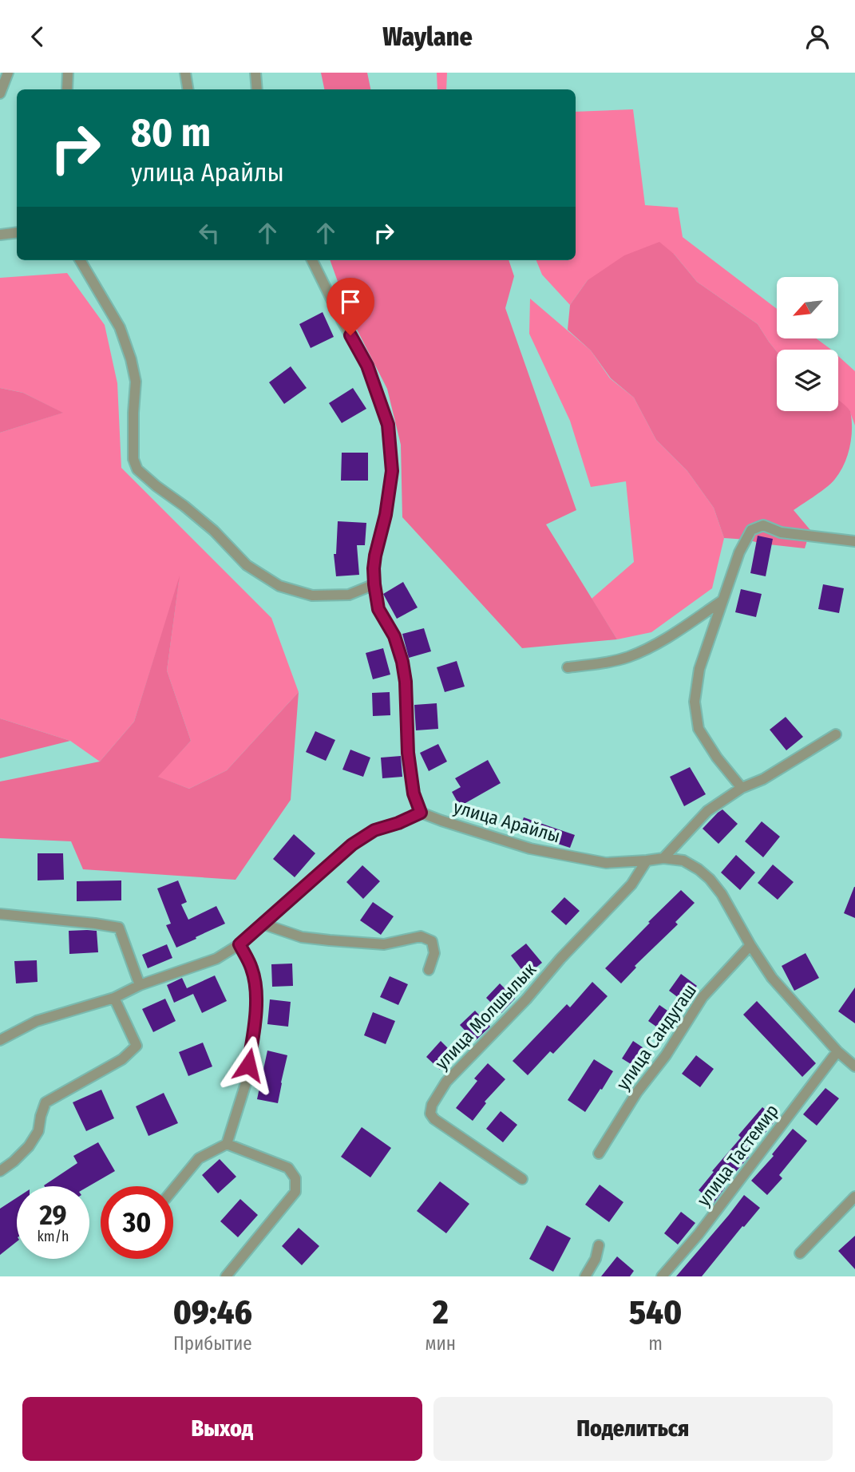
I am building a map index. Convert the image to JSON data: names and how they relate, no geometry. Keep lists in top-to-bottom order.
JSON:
{
  "streets": {
    "street": [
      "улица Арайлы",
      "улица Молшылык",
      "улица Сандугаш",
      "улица Тастемир"
    ]
  },
  "crossings": [
    ["улица Арайлы", "улица Молшылык"]
  ],
  "north": "bottom left",
  "page": {
    "header": "Waylane",
    "turn": ["80 m", "улица Арайлы"],
    "speed": "29 km/h",
    "limit": "30",
    "eta": [
      "09:46",
      "Прибытие",
      "2",
      "мин",
      "540",
      "m"
    ],
    "buttons": ["Выход", "Поделиться"]
  }
}
